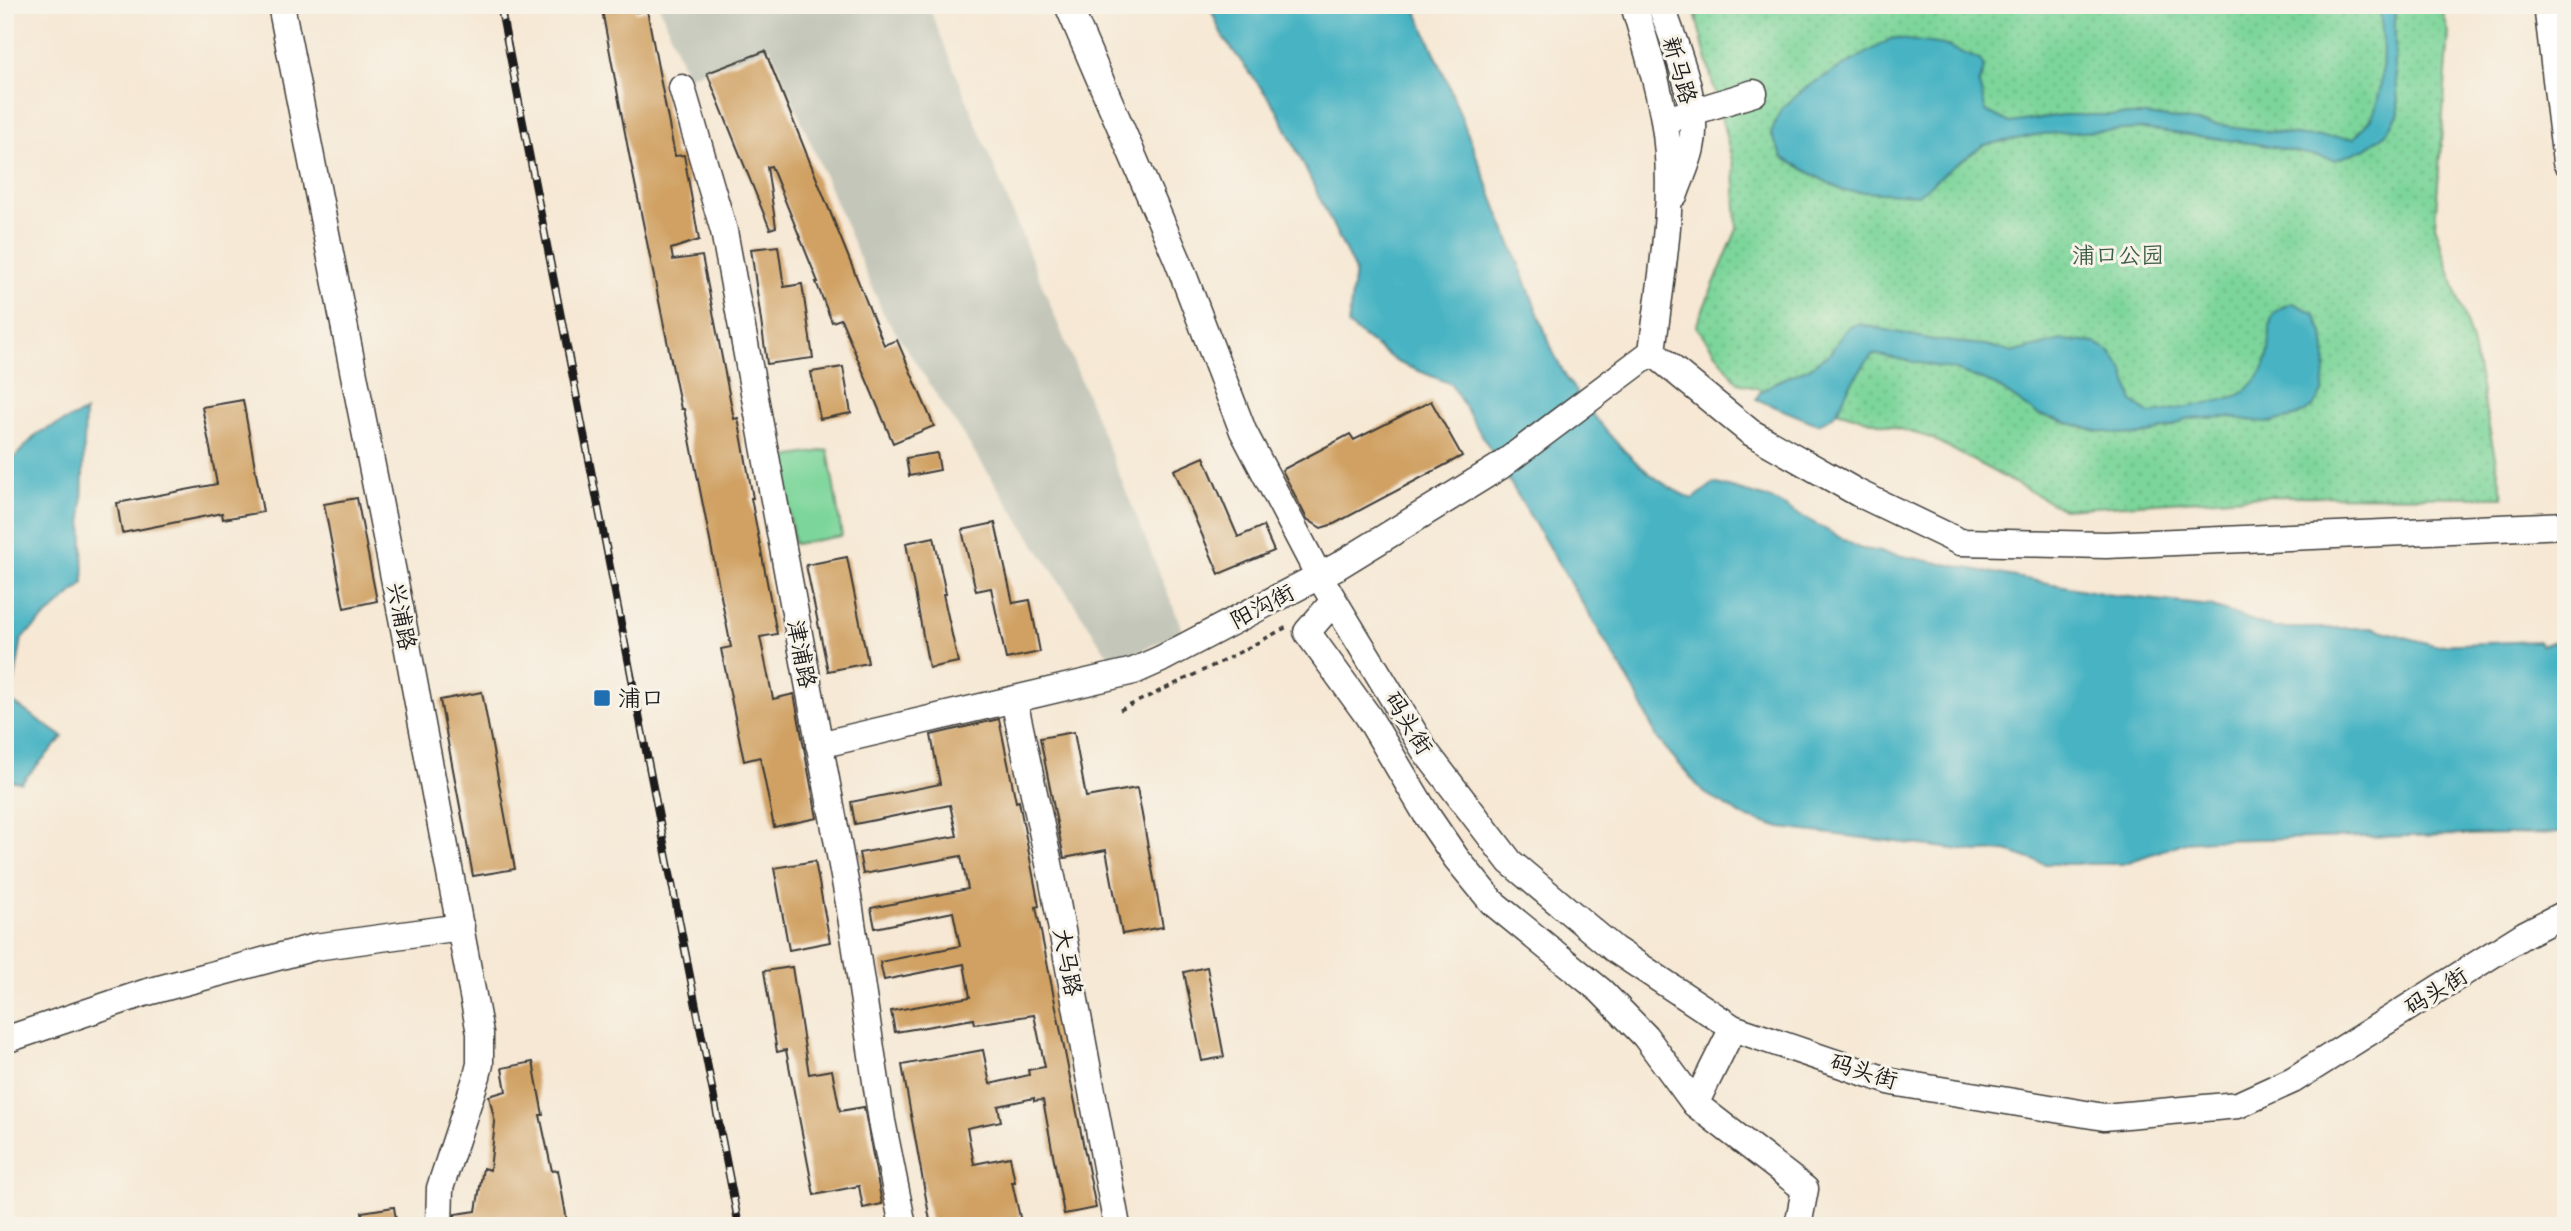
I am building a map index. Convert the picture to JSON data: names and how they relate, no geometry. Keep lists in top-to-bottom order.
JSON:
{
  "streets": {
    "street": [
      "新马路",
      "阳沟街",
      "兴浦路",
      "津浦路",
      "码头街",
      "大马路"
    ]
  },
  "crossings": [
    ["新马路", "阳沟街"],
    ["阳沟街", "津浦路"],
    ["阳沟街", "码头街"],
    ["阳沟街", "大马路"]
  ],
  "parks": ["浦口公园"],
  "places": {
    "transit": ["浦口"]
  }
}
